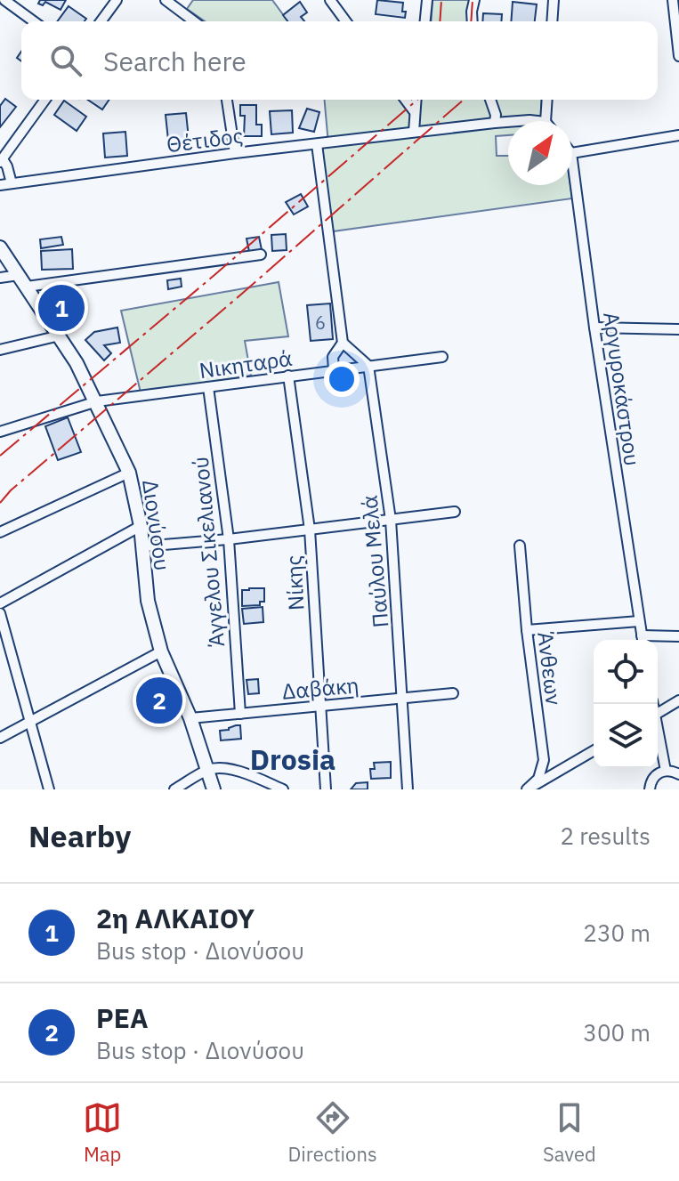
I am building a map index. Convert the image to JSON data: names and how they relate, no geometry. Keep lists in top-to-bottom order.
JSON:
{
  "streets": {
    "main road": ["Διονύσου"],
    "street": [
      "Θέτιδος",
      "Νικηταρά",
      "Αργυροκάστρου",
      "Άγγελου Σικελιανού",
      "Παύλου Μελά",
      "Νίκης",
      "Άνθεων",
      "Δαβάκη"
    ]
  },
  "crossings": [
    ["Νικηταρά", "Διονύσου"],
    ["Νικηταρά", "Άγγελου Σικελιανού"],
    ["Νικηταρά", "Παύλου Μελά"],
    ["Νικηταρά", "Νίκης"],
    ["Διονύσου", "Δαβάκη"],
    ["Άγγελου Σικελιανού", "Δαβάκη"],
    ["Παύλου Μελά", "Δαβάκη"],
    ["Νίκης", "Δαβάκη"]
  ],
  "districts": ["Drosia"],
  "house_numbers": ["6"],
  "north": "top right",
  "page": {
    "search": "Search here",
    "pins": ["1", "2"],
    "heading": ["Nearby", "2 results"],
    "list": [
      {
        "mark": "1",
        "name": "2η ΑΛΚΑΙΟΥ",
        "note": "Bus stop · Διονύσου",
        "value": "230 m"
      },
      {
        "mark": "2",
        "name": "ΡΕΑ",
        "note": "Bus stop · Διονύσου",
        "value": "300 m"
      }
    ],
    "nav": ["Map", "Directions", "Saved"]
  }
}
